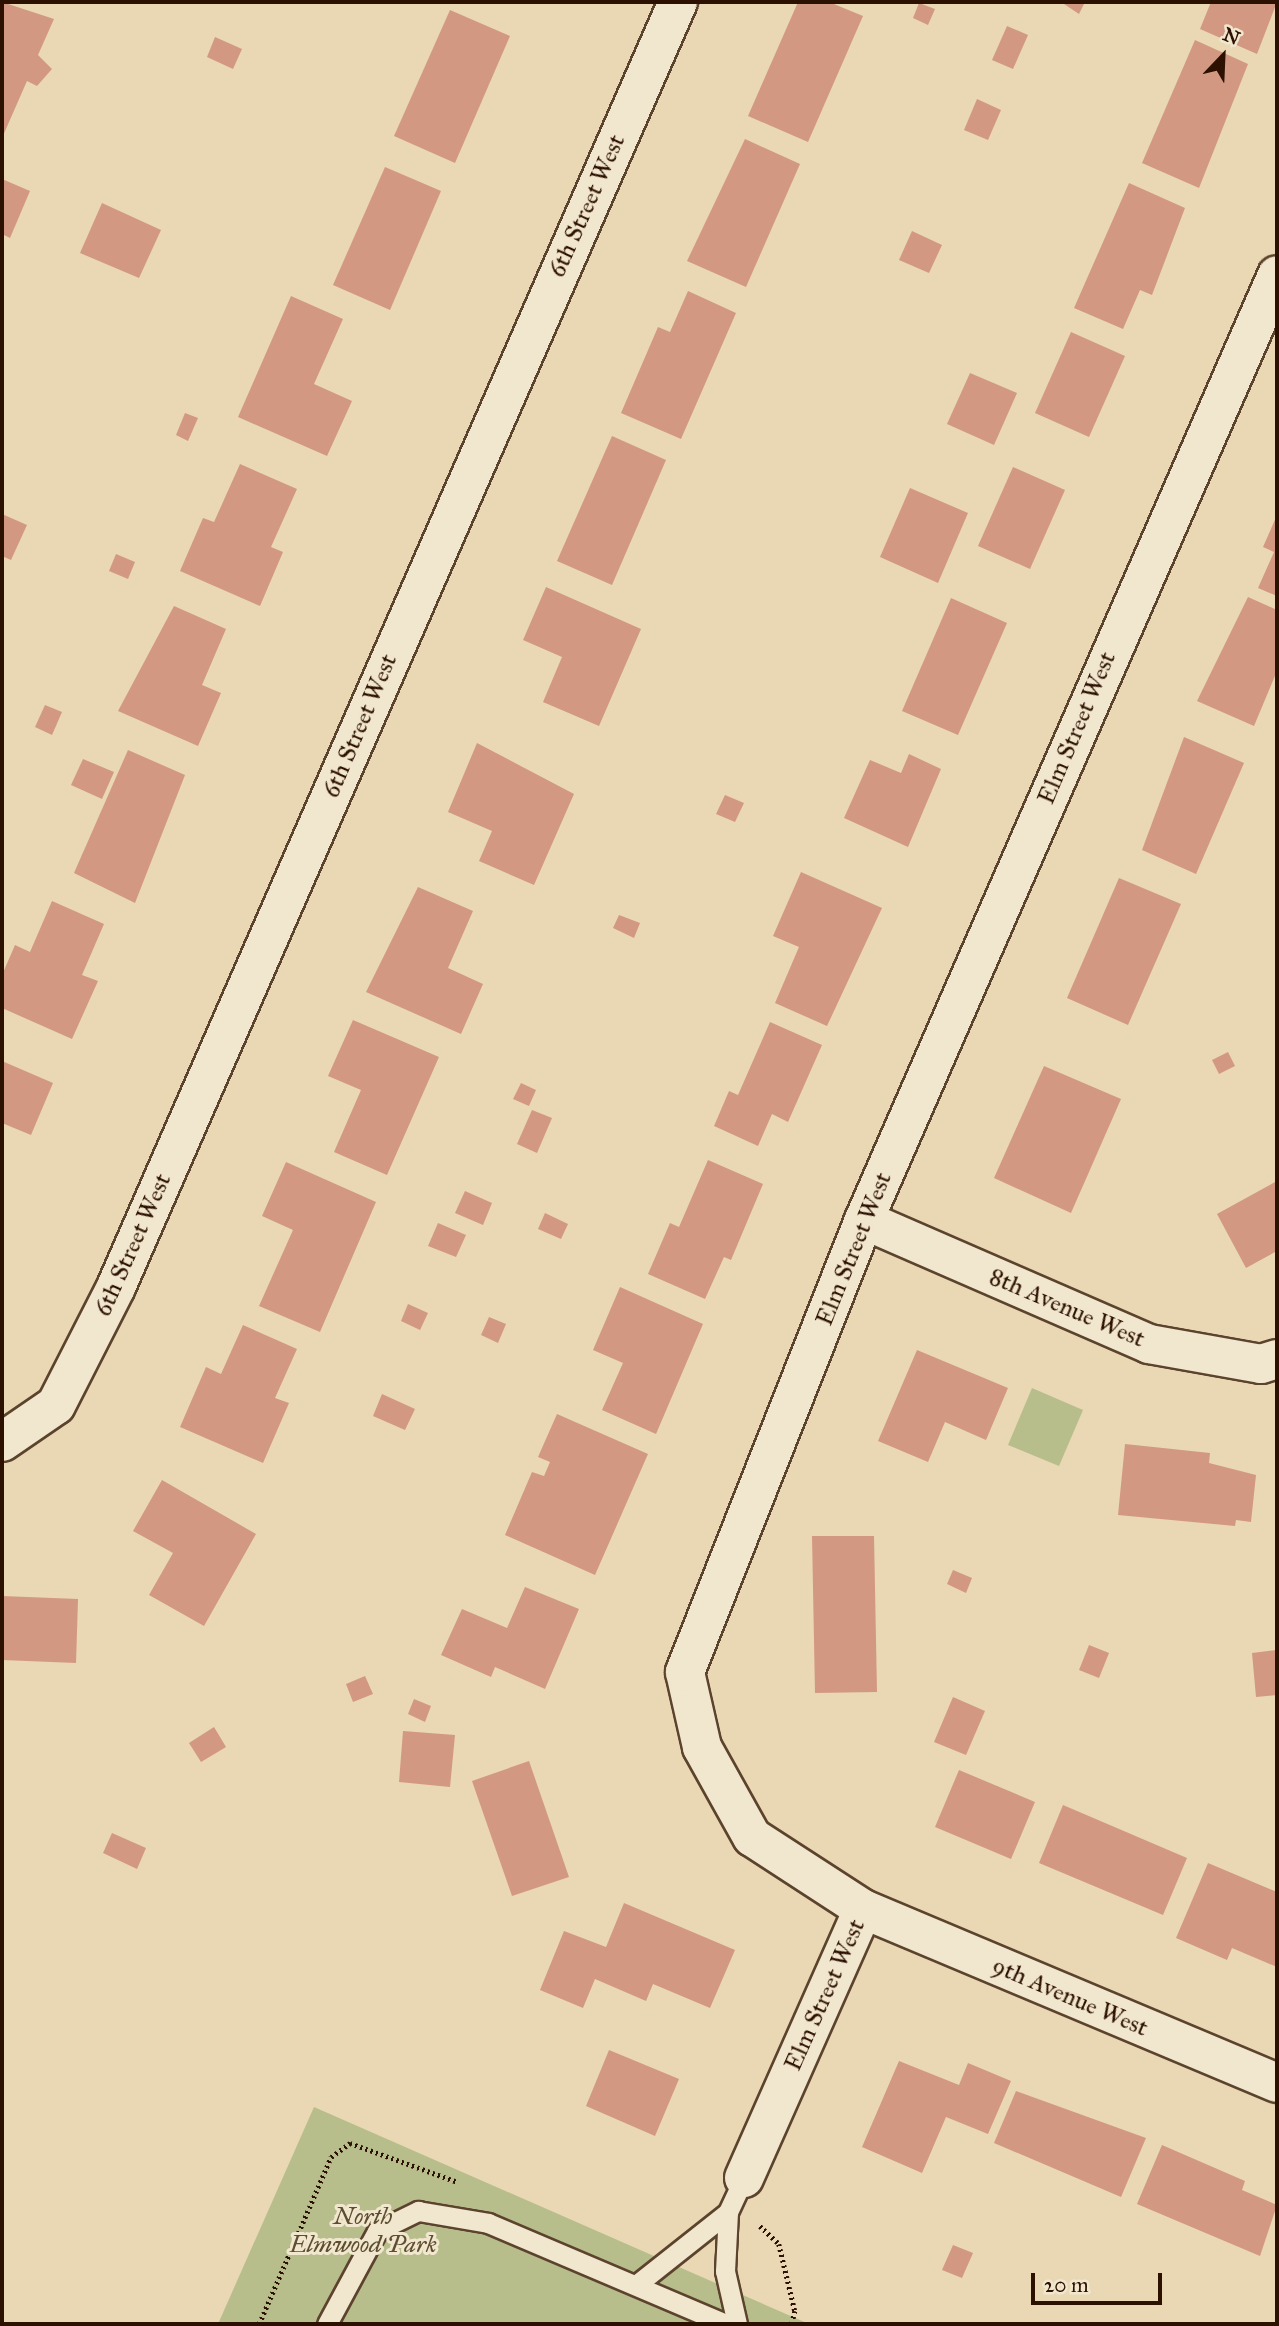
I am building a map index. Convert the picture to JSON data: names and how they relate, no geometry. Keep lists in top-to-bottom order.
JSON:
{
  "streets": {
    "street": [
      "6th Street West",
      "Elm Street West",
      "8th Avenue West",
      "9th Avenue West"
    ]
  },
  "crossings": [
    ["Elm Street West", "8th Avenue West"],
    ["Elm Street West", "9th Avenue West"]
  ],
  "parks": ["North Elmwood Park"],
  "scale_bar": "20 m",
  "north": "top right"
}
